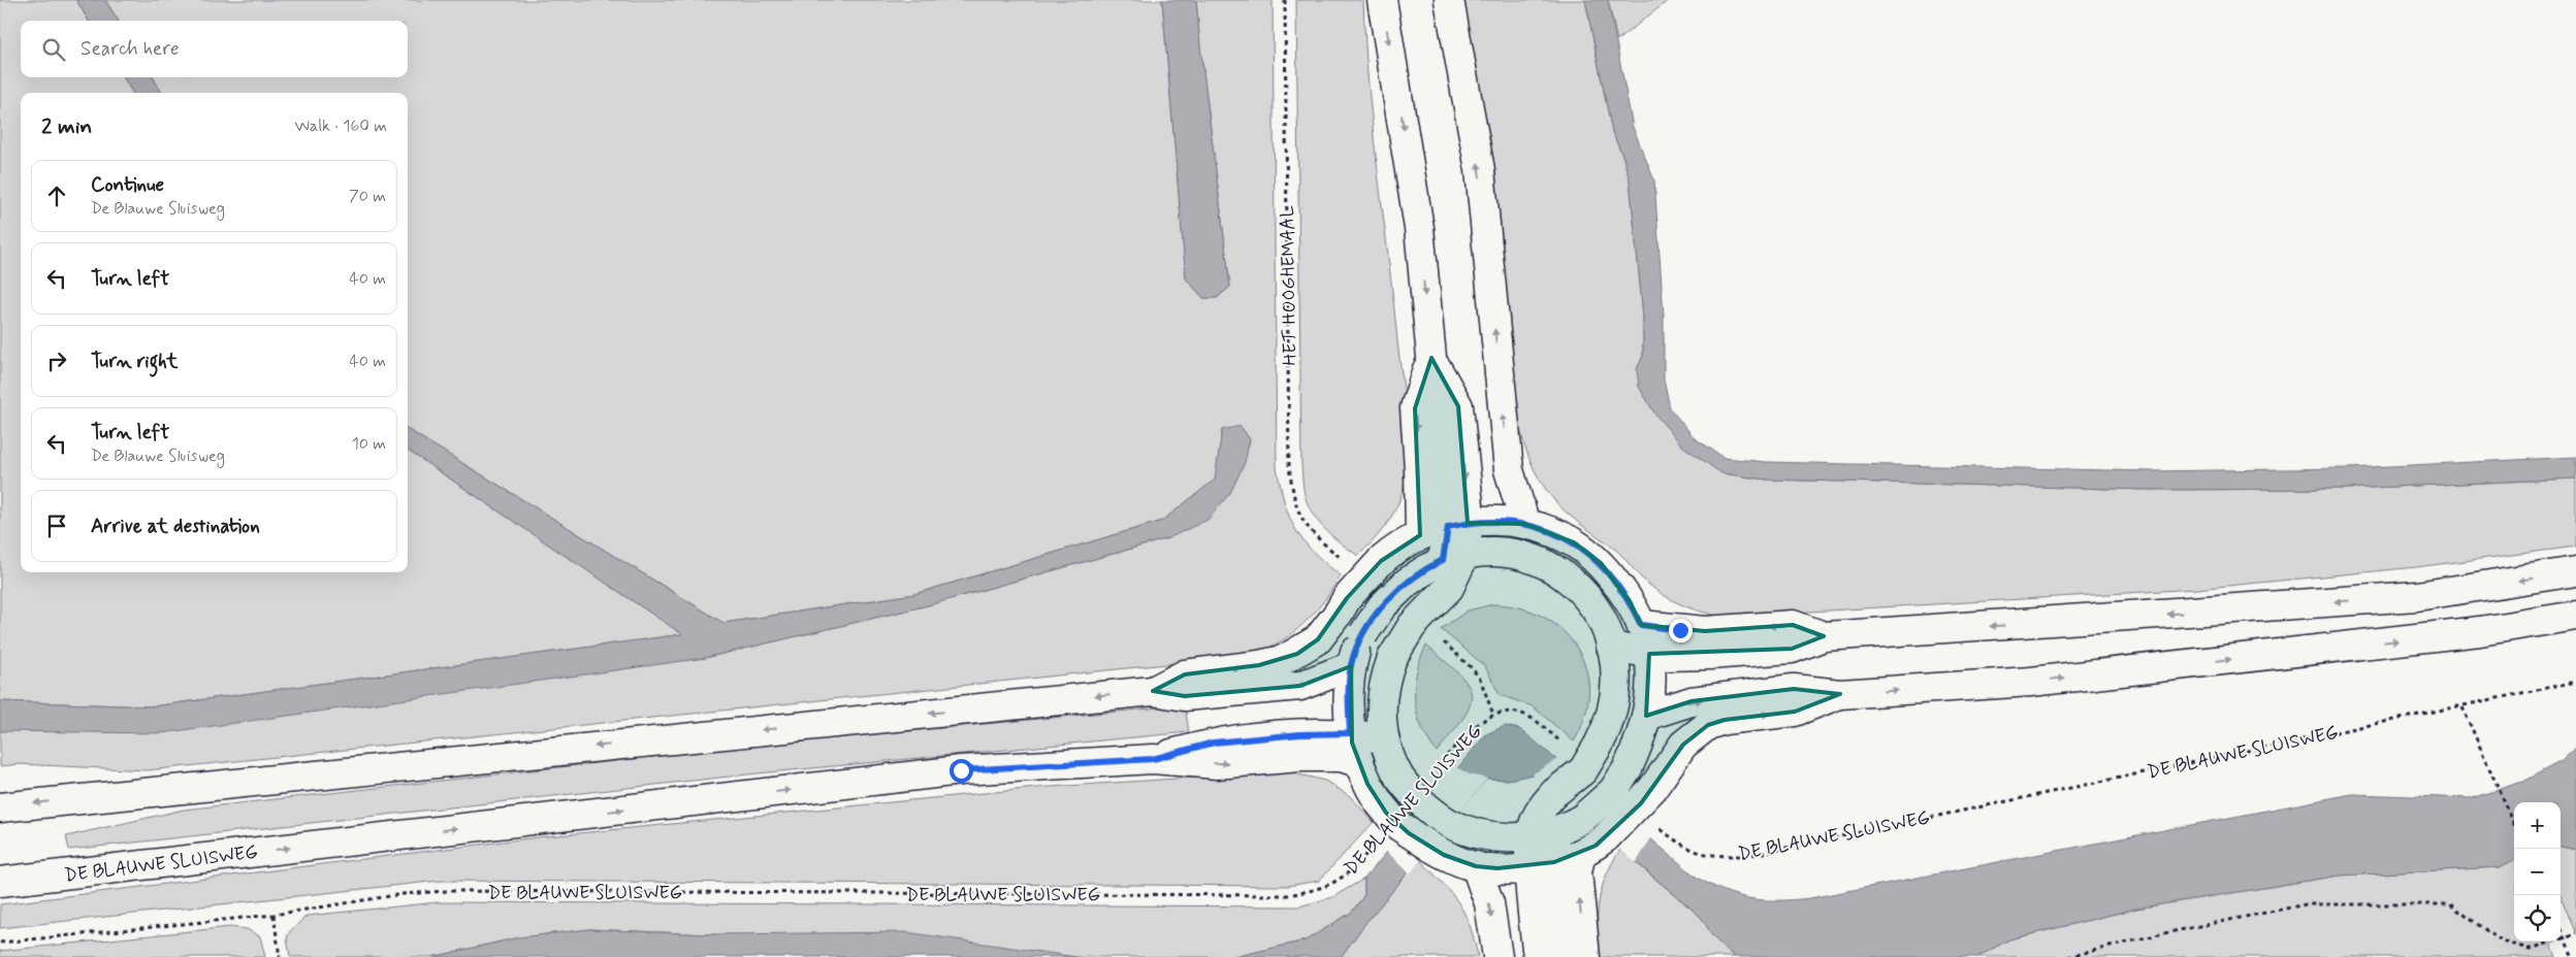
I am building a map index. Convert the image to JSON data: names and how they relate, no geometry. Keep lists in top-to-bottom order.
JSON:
{
  "streets": {
    "main road": ["DE BLAUWE SLUISWEG"],
    "path": ["HET HOOGHEMAAL"]
  },
  "page": {
    "search": "Search here",
    "heading": ["2 min", "Walk · 160 m"],
    "list": [
      ["Continue", "De Blauwe Sluisweg", "70 m"],
      ["Turn left", "40 m"],
      ["Turn right", "40 m"],
      ["Turn left", "De Blauwe Sluisweg", "10 m"],
      "Arrive at destination"
    ],
    "map_buttons": ["+", "−"]
  }
}
